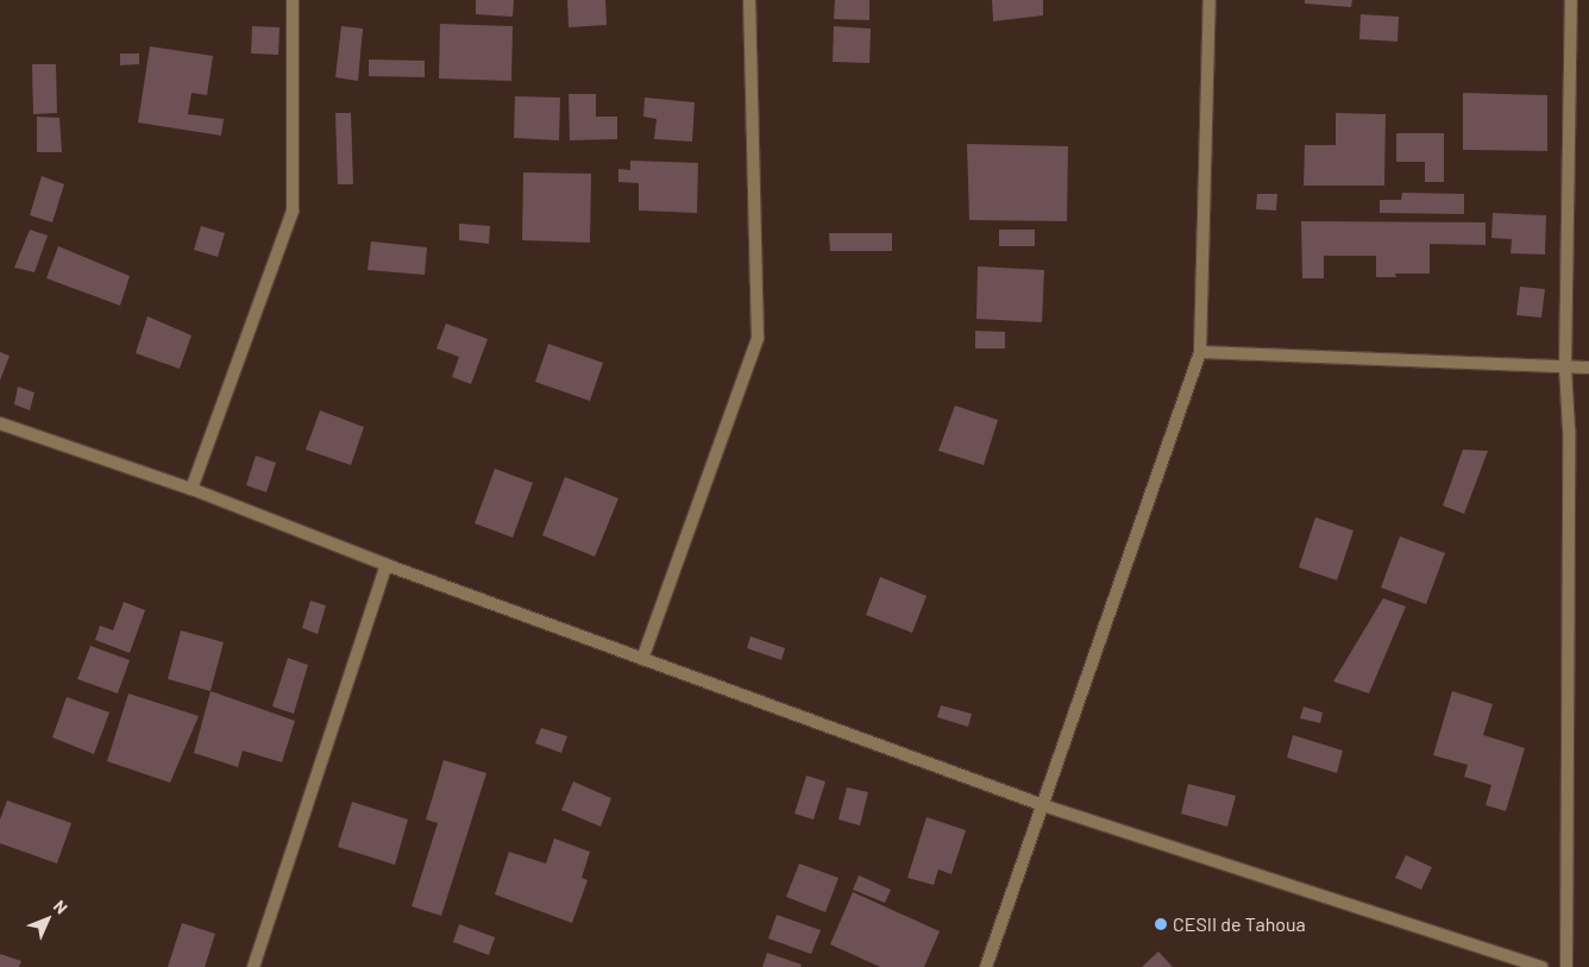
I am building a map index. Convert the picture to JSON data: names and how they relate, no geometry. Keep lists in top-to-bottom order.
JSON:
{
  "places": ["CESII de Tahoua"],
  "north": "top right"
}
